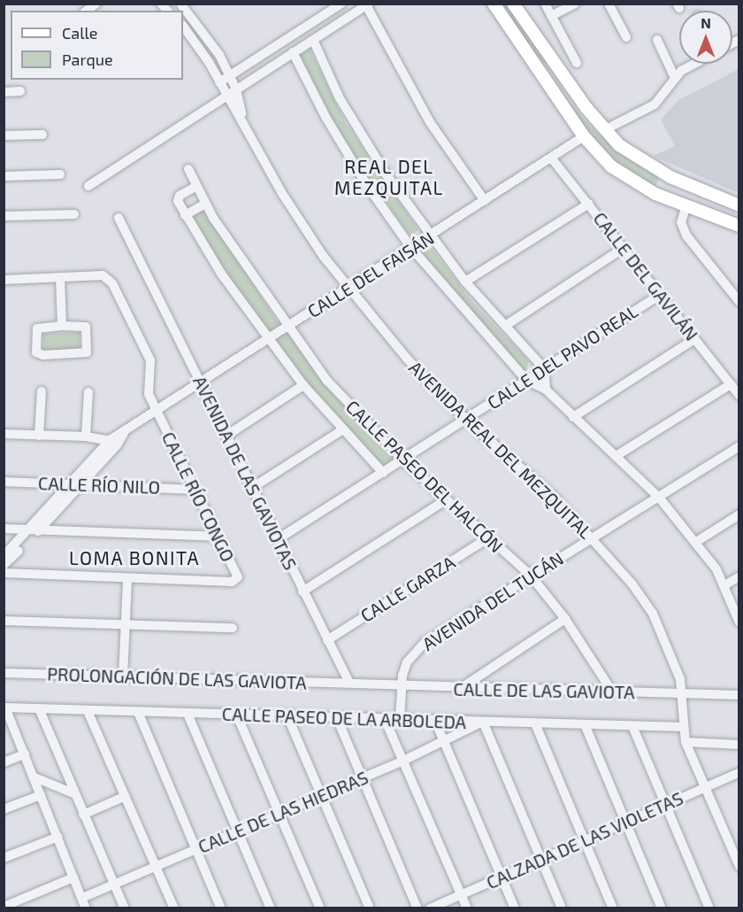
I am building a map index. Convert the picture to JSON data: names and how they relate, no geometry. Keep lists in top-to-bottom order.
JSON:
{
  "streets": {
    "street": [
      "CALLE DEL FAISÁN",
      "CALLE DEL GAVILÁN",
      "CALLE DEL PAVO REAL",
      "AVENIDA REAL DEL MEZQUITAL",
      "AVENIDA DE LAS GAVIOTAS",
      "CALLE PASEO DEL HALCÓN",
      "CALLE RÍO NILO",
      "CALLE RÍO CONGO",
      "CALLE GARZA",
      "AVENIDA DEL TUCÁN",
      "PROLONGACIÓN DE LAS GAVIOTA",
      "CALLE DE LAS GAVIOTA",
      "CALLE PASEO DE LA ARBOLEDA",
      "CALLE DE LAS HIEDRAS",
      "CALZADA DE LAS VIOLETAS"
    ]
  },
  "crossings": [
    ["CALLE DEL FAISÁN", "CALLE DEL GAVILÁN"],
    ["CALLE DEL FAISÁN", "AVENIDA REAL DEL MEZQUITAL"],
    ["CALLE DEL FAISÁN", "AVENIDA DE LAS GAVIOTAS"],
    ["CALLE DEL FAISÁN", "CALLE PASEO DEL HALCÓN"],
    ["CALLE DEL FAISÁN", "CALLE RÍO CONGO"],
    ["CALLE DEL GAVILÁN", "CALLE DEL PAVO REAL"],
    ["CALLE DEL PAVO REAL", "AVENIDA REAL DEL MEZQUITAL"],
    ["CALLE DEL PAVO REAL", "AVENIDA DE LAS GAVIOTAS"],
    ["CALLE DEL PAVO REAL", "CALLE PASEO DEL HALCÓN"],
    ["AVENIDA REAL DEL MEZQUITAL", "AVENIDA DEL TUCÁN"],
    ["AVENIDA REAL DEL MEZQUITAL", "CALLE DE LAS GAVIOTA"],
    ["AVENIDA REAL DEL MEZQUITAL", "CALLE PASEO DE LA ARBOLEDA"],
    ["AVENIDA REAL DEL MEZQUITAL", "CALZADA DE LAS VIOLETAS"],
    ["AVENIDA DE LAS GAVIOTAS", "CALLE GARZA"],
    ["AVENIDA DE LAS GAVIOTAS", "PROLONGACIÓN DE LAS GAVIOTA"],
    ["AVENIDA DE LAS GAVIOTAS", "CALLE DE LAS GAVIOTA"],
    ["CALLE PASEO DEL HALCÓN", "CALLE GARZA"],
    ["CALLE PASEO DEL HALCÓN", "AVENIDA DEL TUCÁN"],
    ["CALLE PASEO DEL HALCÓN", "CALLE DE LAS GAVIOTA"],
    ["CALLE RÍO NILO", "CALLE RÍO CONGO"],
    ["AVENIDA DEL TUCÁN", "CALLE DE LAS GAVIOTA"],
    ["AVENIDA DEL TUCÁN", "CALLE PASEO DE LA ARBOLEDA"],
    ["PROLONGACIÓN DE LAS GAVIOTA", "CALLE DE LAS GAVIOTA"],
    ["CALLE PASEO DE LA ARBOLEDA", "CALLE DE LAS HIEDRAS"]
  ],
  "districts": ["REAL DEL MEZQUITAL", "LOMA BONITA"],
  "legend": ["Calle", "Parque"],
  "north": "top"
}
